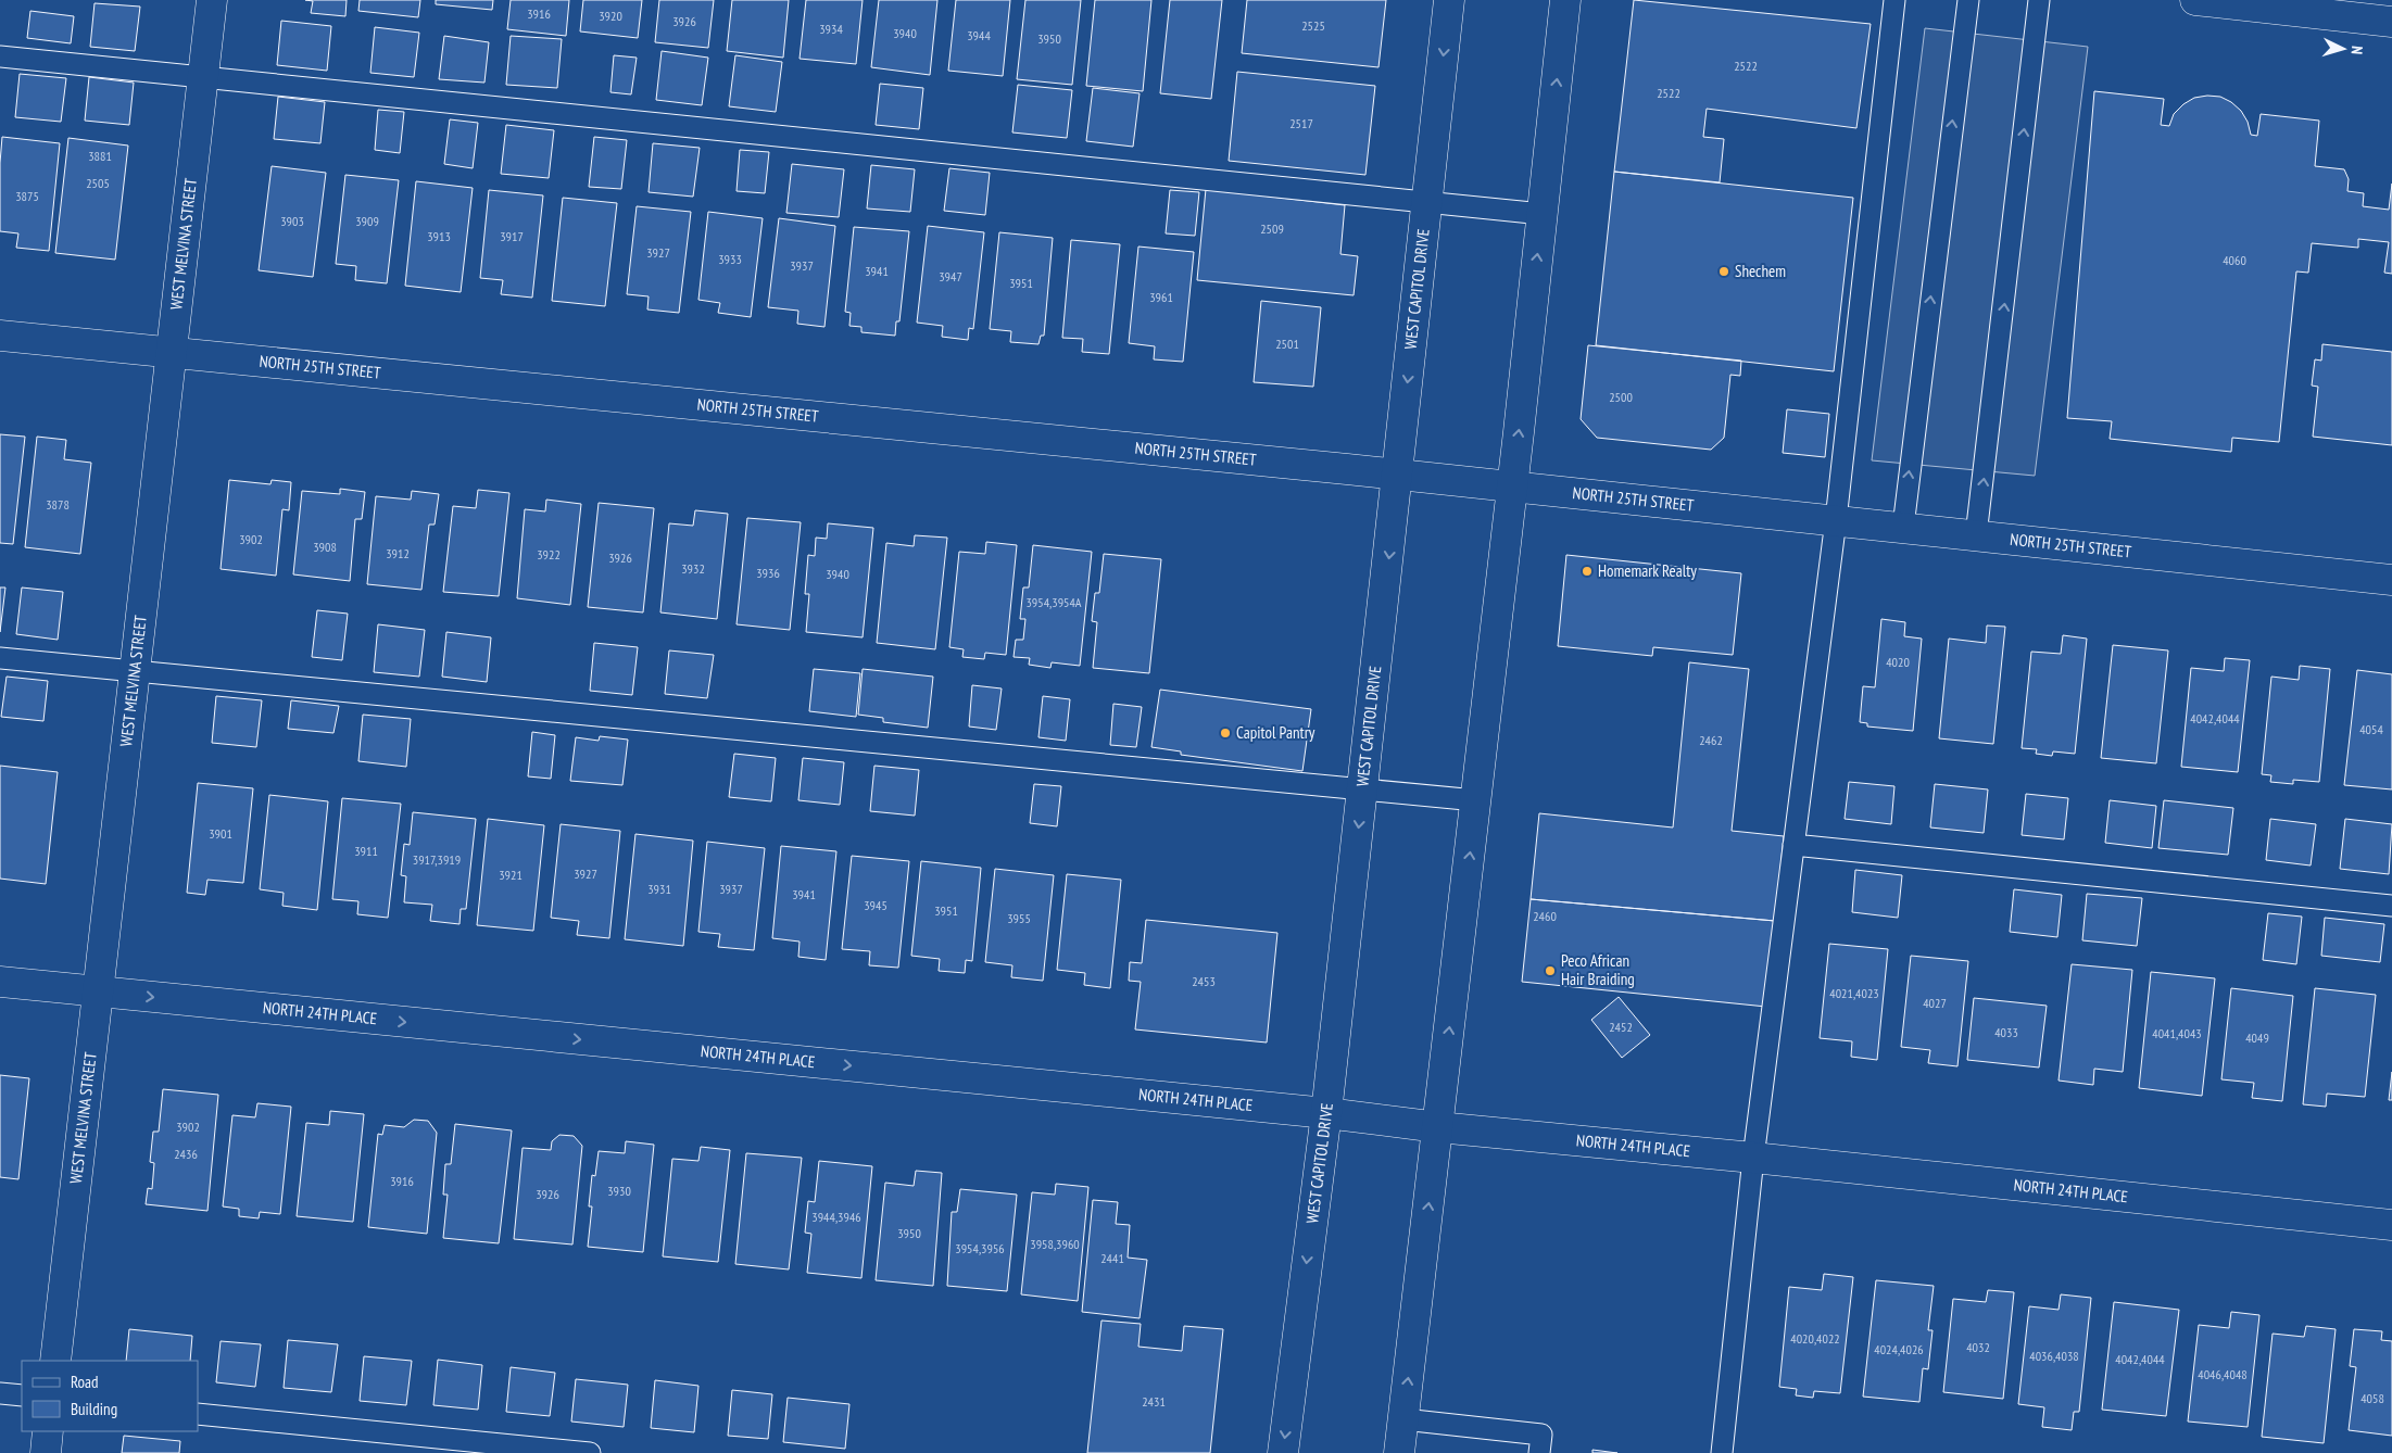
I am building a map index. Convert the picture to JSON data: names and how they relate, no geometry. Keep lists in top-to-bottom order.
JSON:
{
  "streets": {
    "street": [
      "WEST MELVINA STREET",
      "WEST CAPITOL DRIVE",
      "NORTH 25TH STREET",
      "NORTH 24TH PLACE"
    ]
  },
  "crossings": [
    ["WEST MELVINA STREET", "NORTH 25TH STREET"],
    ["WEST MELVINA STREET", "NORTH 24TH PLACE"],
    ["WEST CAPITOL DRIVE", "NORTH 25TH STREET"],
    ["WEST CAPITOL DRIVE", "NORTH 24TH PLACE"]
  ],
  "one_way": ["NORTH 24TH PLACE"],
  "places": [
    "Shechem",
    "Homemark Realty",
    "Capitol Pantry",
    "Peco African Hair Braiding"
  ],
  "house_numbers": [
    "3916",
    "3920",
    "3926",
    "2525",
    "3934",
    "3940",
    "3944",
    "3950",
    "2522",
    "2522",
    "2517",
    "3881",
    "2505",
    "3875",
    "3903",
    "3909",
    "2509",
    "3913",
    "3917",
    "3927",
    "3933",
    "4060",
    "3937",
    "3941",
    "3947",
    "3951",
    "3961",
    "2501",
    "2500",
    "3878",
    "3902",
    "3908",
    "3912",
    "3922",
    "3926",
    "3932",
    "3936",
    "3940",
    "3954,3954A",
    "4020",
    "4042,4044",
    "4054",
    "2462",
    "3901",
    "3911",
    "3917,3919",
    "3927",
    "3921",
    "3931",
    "3937",
    "3941",
    "3945",
    "3951",
    "2460",
    "3955",
    "2453",
    "4021,4023",
    "4027",
    "2452",
    "4033",
    "4041,4043",
    "4049",
    "3902",
    "2436",
    "3916",
    "3930",
    "3926",
    "3944,3946",
    "3950",
    "3958,3960",
    "3954,3956",
    "2441",
    "4020,4022",
    "4032",
    "4024,4026",
    "4036,4038",
    "4042,4044",
    "4046,4048",
    "4058",
    "2431"
  ],
  "legend": ["Road", "Building"],
  "north": "right"
}
